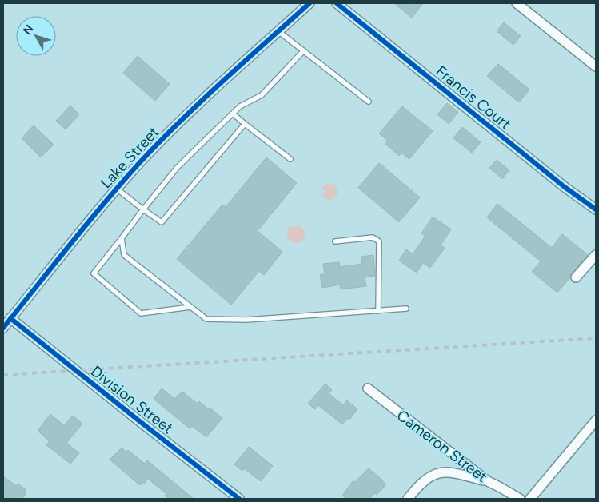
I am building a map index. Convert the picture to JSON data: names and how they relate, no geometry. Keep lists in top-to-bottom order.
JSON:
{
  "streets": {
    "street": [
      "Francis Court",
      "Lake Street",
      "Division Street",
      "Cameron Street"
    ]
  },
  "crossings": [
    ["Lake Street", "Division Street"]
  ],
  "north": "top left"
}
